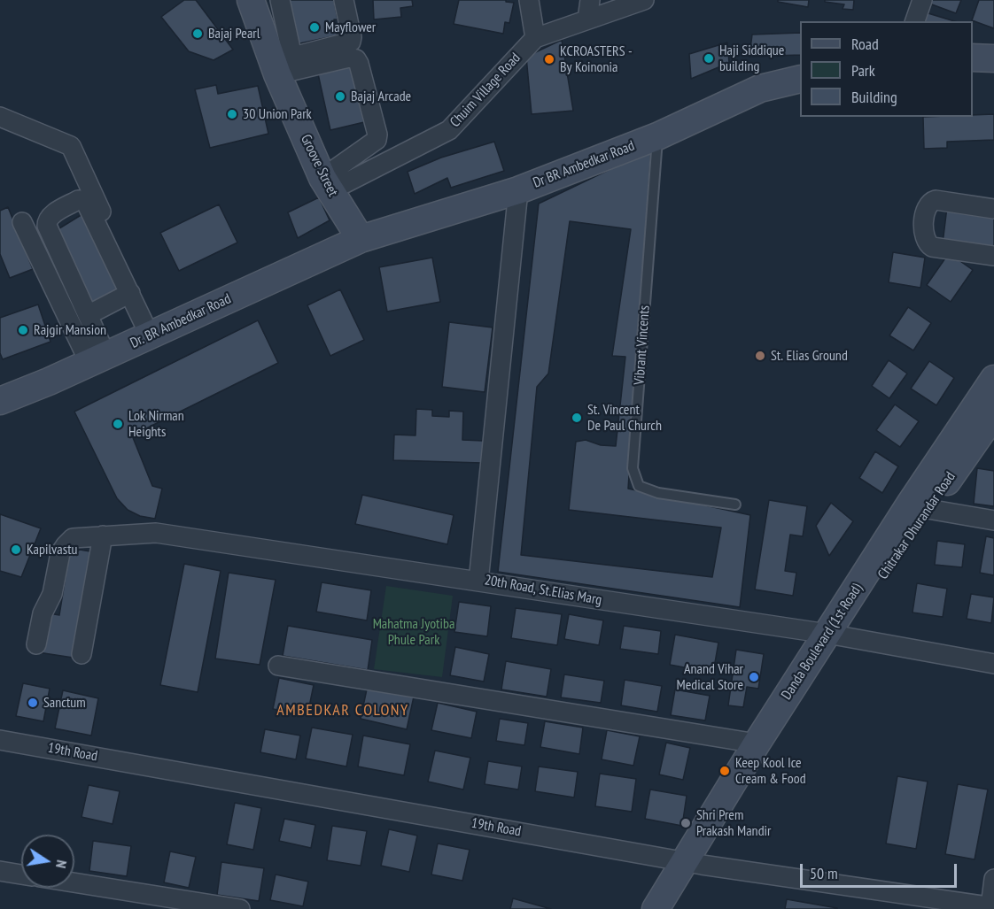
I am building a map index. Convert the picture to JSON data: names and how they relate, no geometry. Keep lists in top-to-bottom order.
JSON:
{
  "streets": {
    "street": [
      "Chuim Village Road",
      "Dr BR Ambedkar Road",
      "Groove Street",
      "Dr. BR Ambedkar Road",
      "Chitrakar Dhurandar Road",
      "20th Road, St.Elias Marg",
      "Danda Boulevard (1st Road)",
      "19th Road"
    ],
    "lane": ["Vibrant Vincents"]
  },
  "crossings": [
    ["Chuim Village Road", "Groove Street"],
    ["Dr BR Ambedkar Road", "Groove Street"],
    ["Dr BR Ambedkar Road", "Dr. BR Ambedkar Road"],
    ["Dr BR Ambedkar Road", "Vibrant Vincents"],
    ["Dr BR Ambedkar Road", "20th Road, St.Elias Marg"],
    ["Groove Street", "Dr. BR Ambedkar Road"],
    ["Chitrakar Dhurandar Road", "20th Road, St.Elias Marg"],
    ["Chitrakar Dhurandar Road", "Danda Boulevard (1st Road)"],
    ["Chitrakar Dhurandar Road", "19th Road"],
    ["20th Road, St.Elias Marg", "Danda Boulevard (1st Road)"],
    ["Danda Boulevard (1st Road)", "19th Road"]
  ],
  "districts": ["AMBEDKAR COLONY"],
  "parks": ["Mahatma Jyotiba Phule Park"],
  "places": [
    "Mayflower",
    "Bajaj Pearl",
    "Haji Siddique building",
    "KCROASTERS - By Koinonia",
    "Bajaj Arcade",
    "30 Union Park",
    "Rajgir Mansion",
    "St. Elias Ground",
    "St. Vincent De Paul Church",
    "Lok Nirman Heights",
    "Kapilvastu",
    "Anand Vihar Medical Store",
    "Sanctum",
    "Keep Kool Ice Cream & Food",
    "Shri Prem Prakash Mandir"
  ],
  "legend": ["Road", "Park", "Building"],
  "scale_bar": "50 m",
  "north": "right"
}
